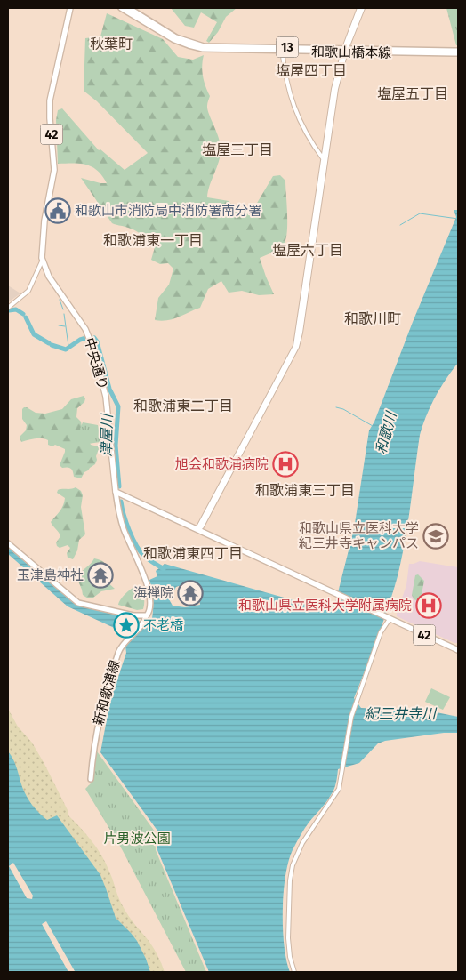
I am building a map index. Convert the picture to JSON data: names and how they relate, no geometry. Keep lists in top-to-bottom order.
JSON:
{
  "streets": {
    "highway": ["42", "中央通り"],
    "main road": ["13", "和歌山橋本線", "新和歌浦線"]
  },
  "crossings": [
    ["42", "中央通り"],
    ["42", "新和歌浦線"],
    ["中央通り", "新和歌浦線"]
  ],
  "districts": [
    "秋葉町",
    "塩屋四丁目",
    "塩屋五丁目",
    "塩屋三丁目",
    "和歌浦東一丁目",
    "塩屋六丁目",
    "和歌川町",
    "和歌浦東二丁目",
    "和歌浦東三丁目",
    "和歌浦東四丁目"
  ],
  "water": ["和歌川", "津屋川", "紀三井寺川"],
  "parks": ["片男波公園"],
  "places": {
    "public building": ["和歌山市消防局中消防署南分署"],
    "hospital": ["旭会和歌浦病院", "和歌山県立医科大学附属病院"],
    "school or university": ["和歌山県立医科大学 紀三井寺キャンパス"],
    "temple": ["玉津島神社", "海禅院"],
    "place": ["不老橋"]
  }
}
